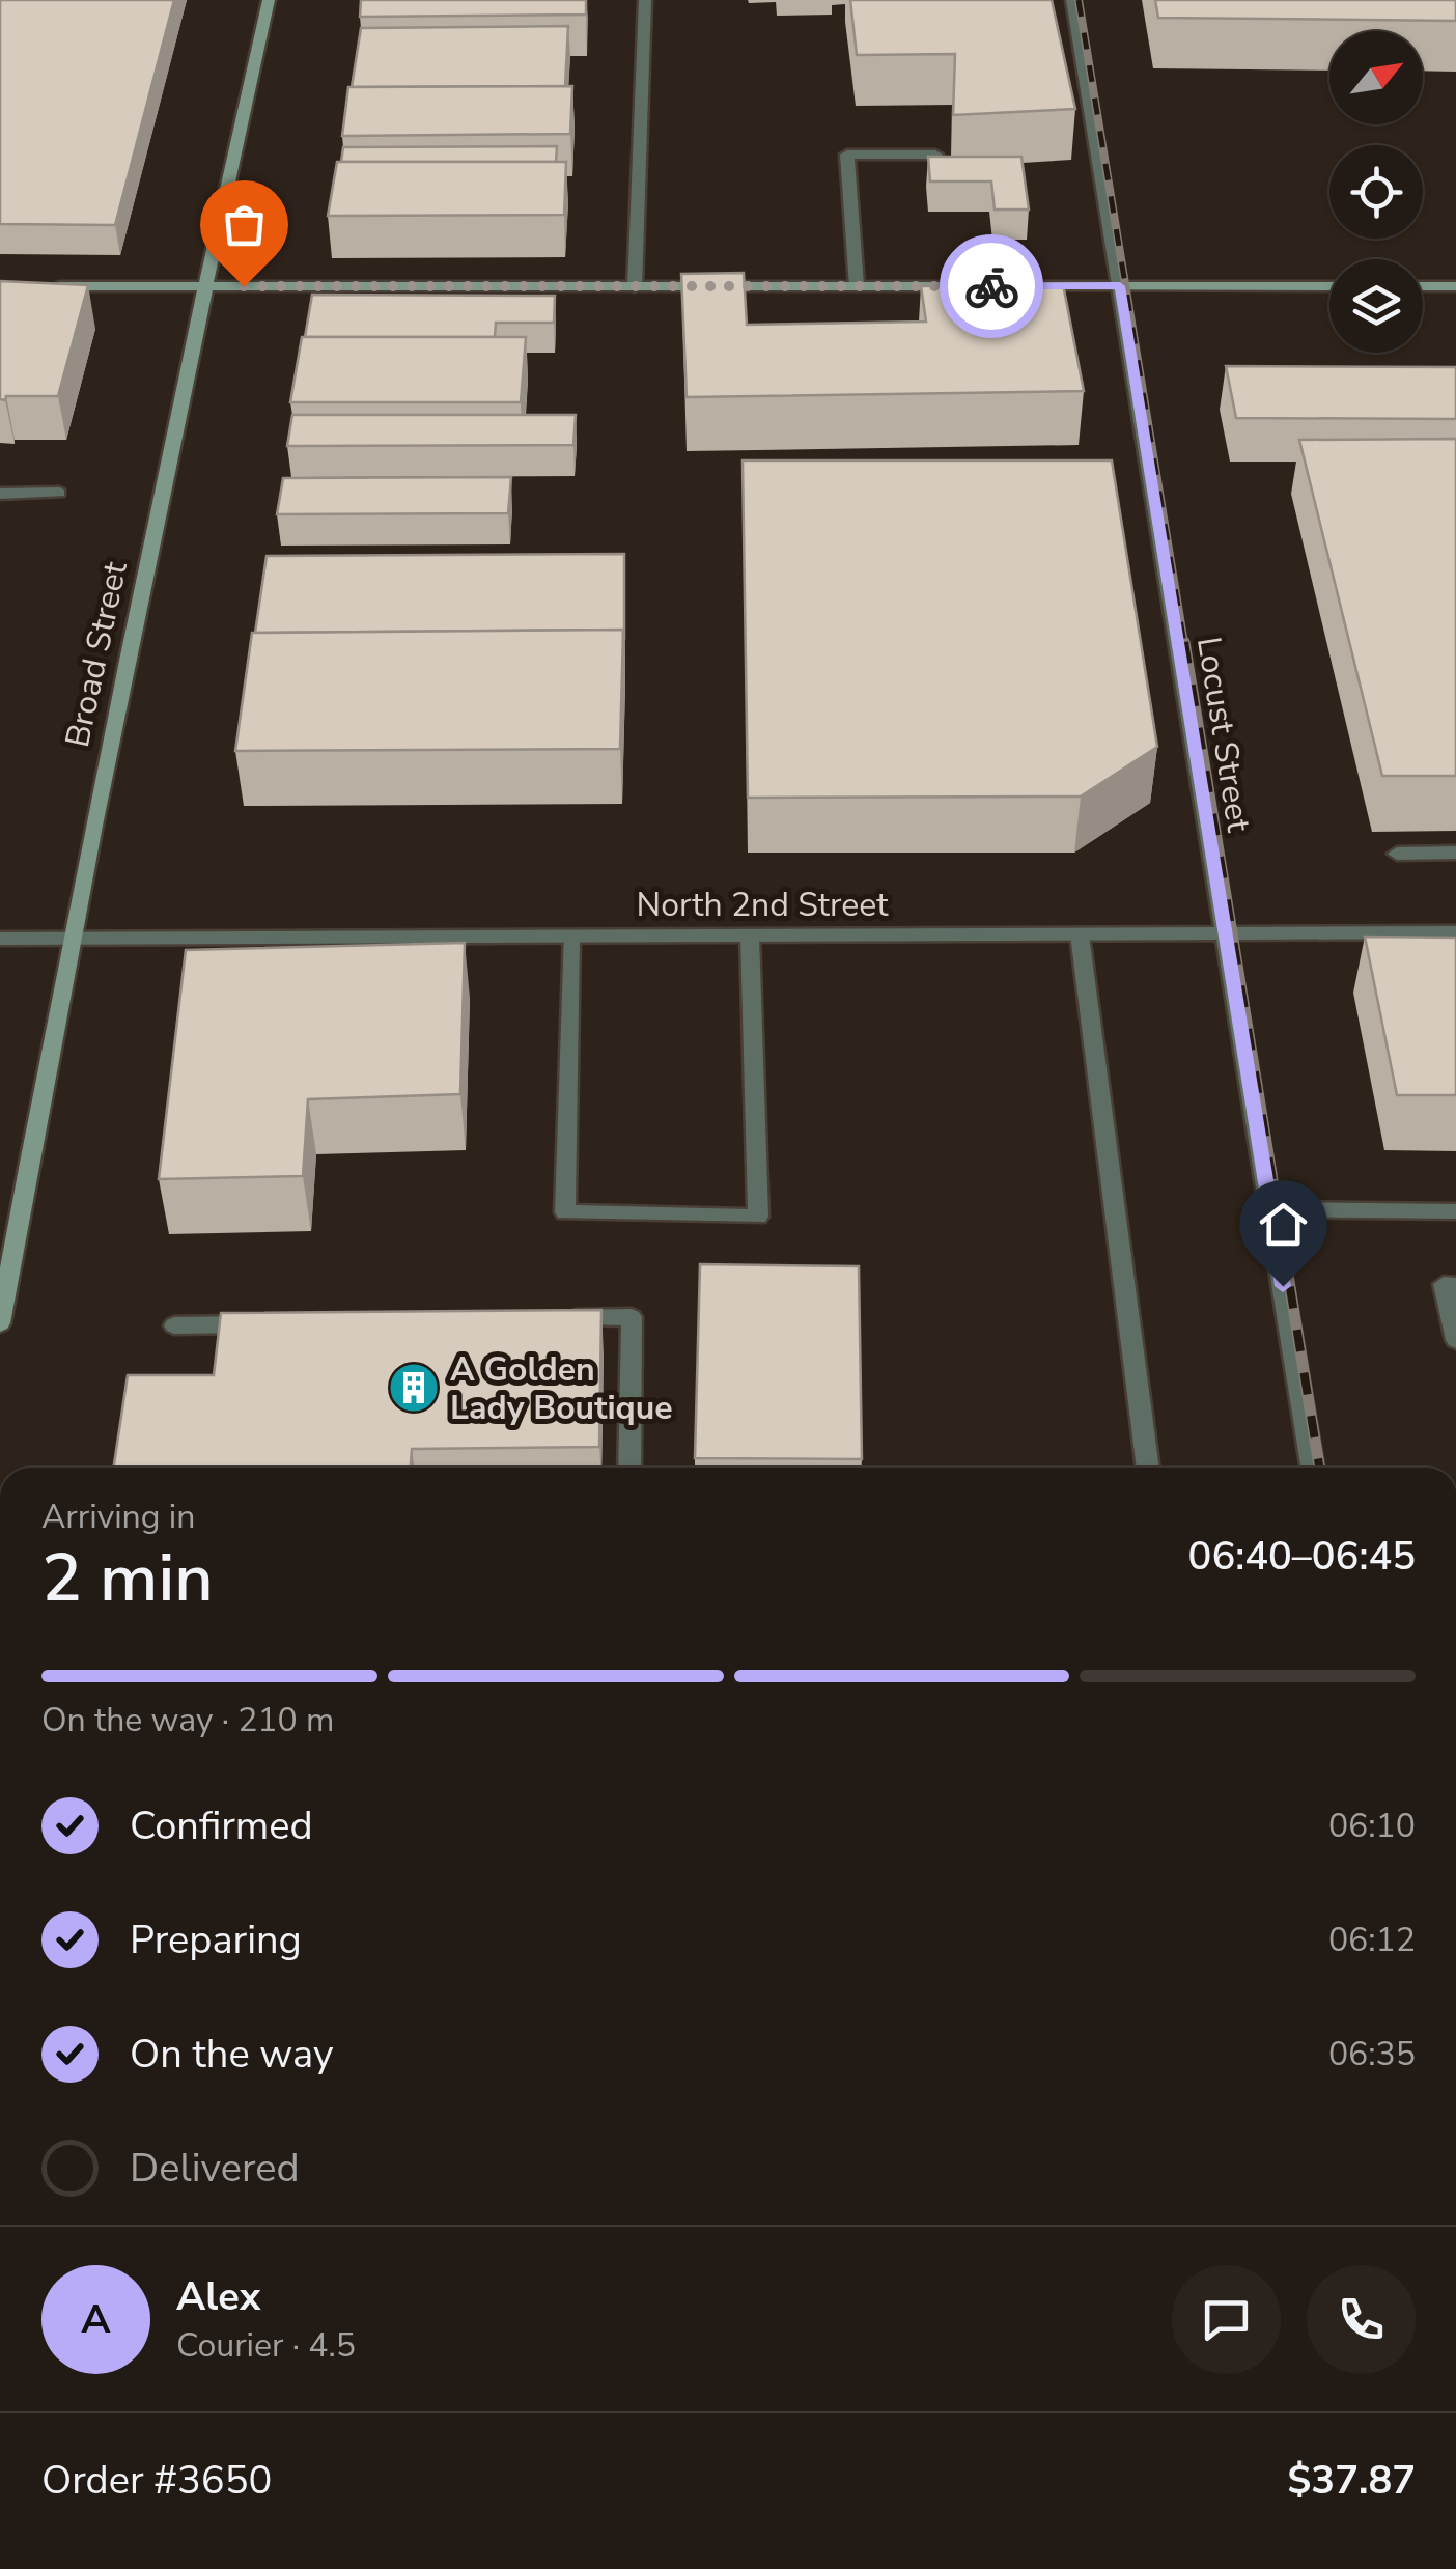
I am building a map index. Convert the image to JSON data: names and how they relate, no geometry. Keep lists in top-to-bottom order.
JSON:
{
  "streets": {
    "main road": ["Broad Street"],
    "street": ["Locust Street", "North 2nd Street"]
  },
  "crossings": [
    ["Broad Street", "North 2nd Street"],
    ["Locust Street", "North 2nd Street"]
  ],
  "places": {
    "building": ["A Golden Lady Boutique"]
  },
  "north": "top right",
  "page": {
    "heading": ["2 min", "Arriving in", "06:40–06:45"],
    "panel": [
      "Alex",
      "Courier · 4.5",
      "Order #3650",
      "$37.87"
    ],
    "bar": "On the way · 210 m",
    "list": [
      ["Confirmed", "06:10"],
      ["Preparing", "06:12"],
      ["On the way", "06:35"],
      "Delivered"
    ],
    "round": "A"
  }
}
